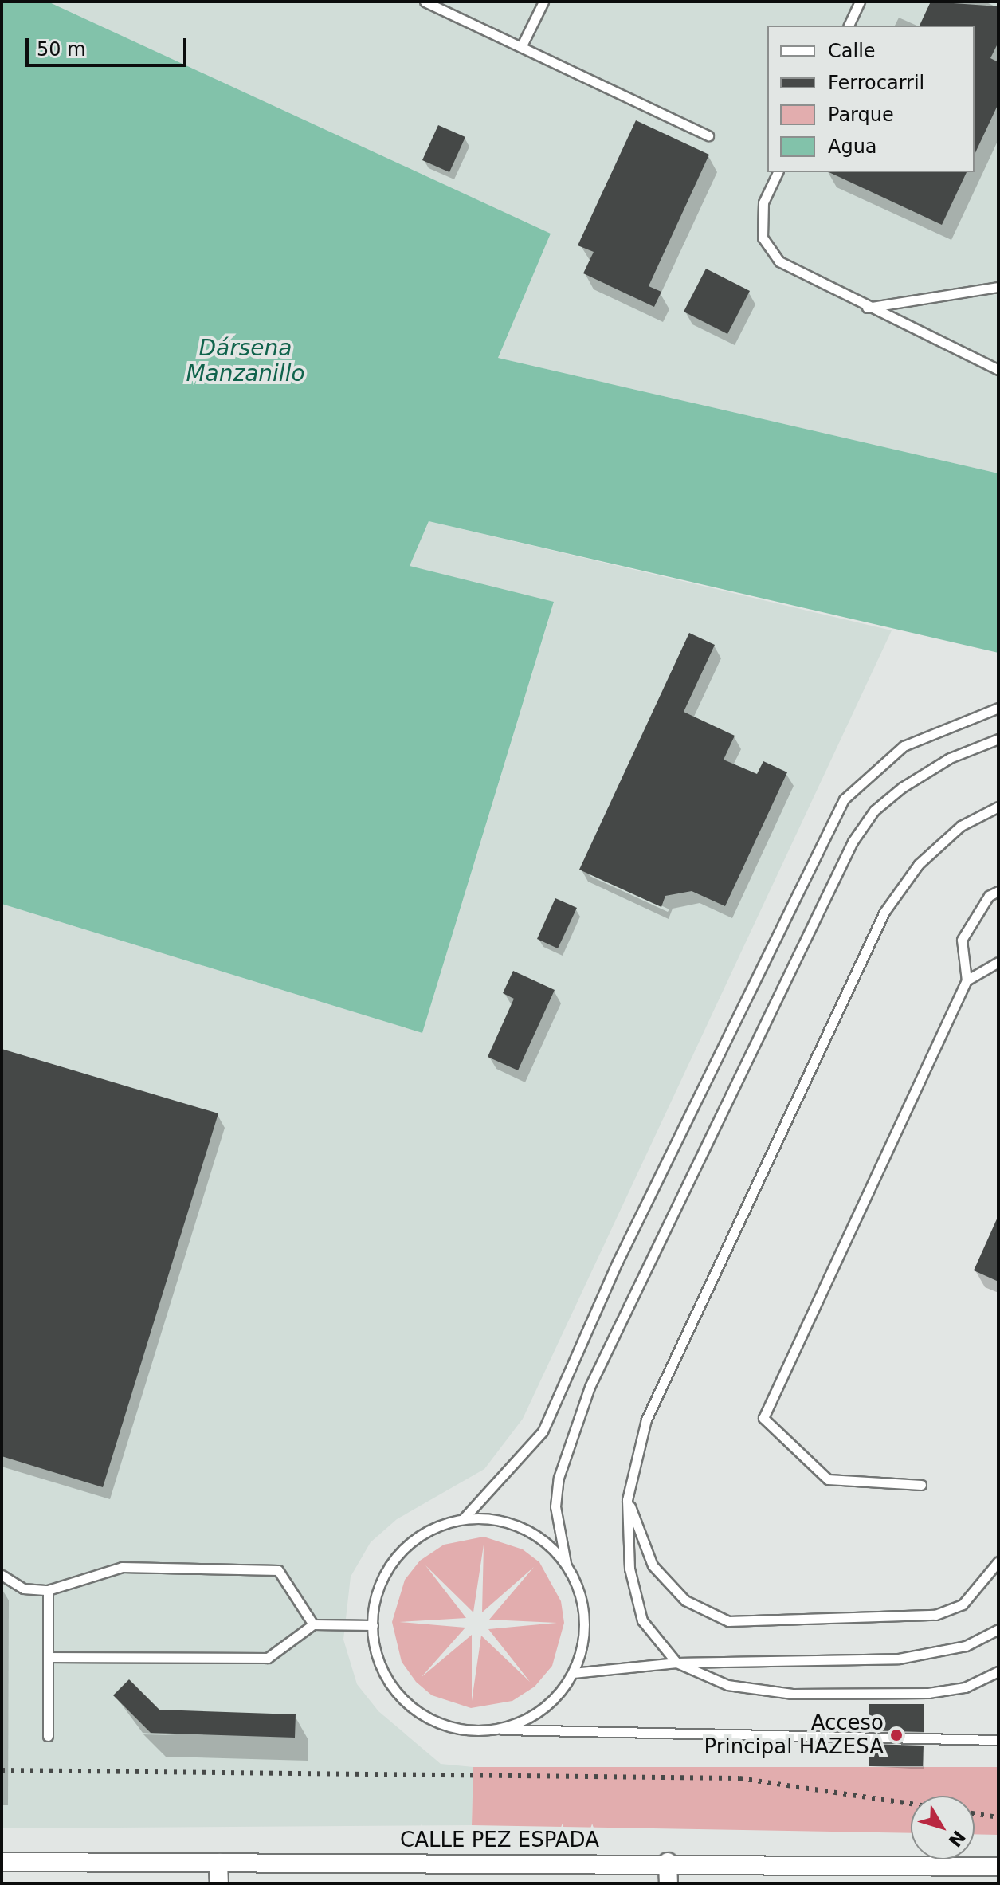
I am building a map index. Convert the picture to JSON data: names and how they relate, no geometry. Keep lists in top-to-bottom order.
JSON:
{
  "streets": {
    "street": ["CALLE PEZ ESPADA"]
  },
  "water": ["Dársena Manzanillo"],
  "places": ["Acceso Principal HAZESA"],
  "legend": [
    "Calle",
    "Ferrocarril",
    "Parque",
    "Agua"
  ],
  "scale_bar": "50 m",
  "north": "bottom right"
}
